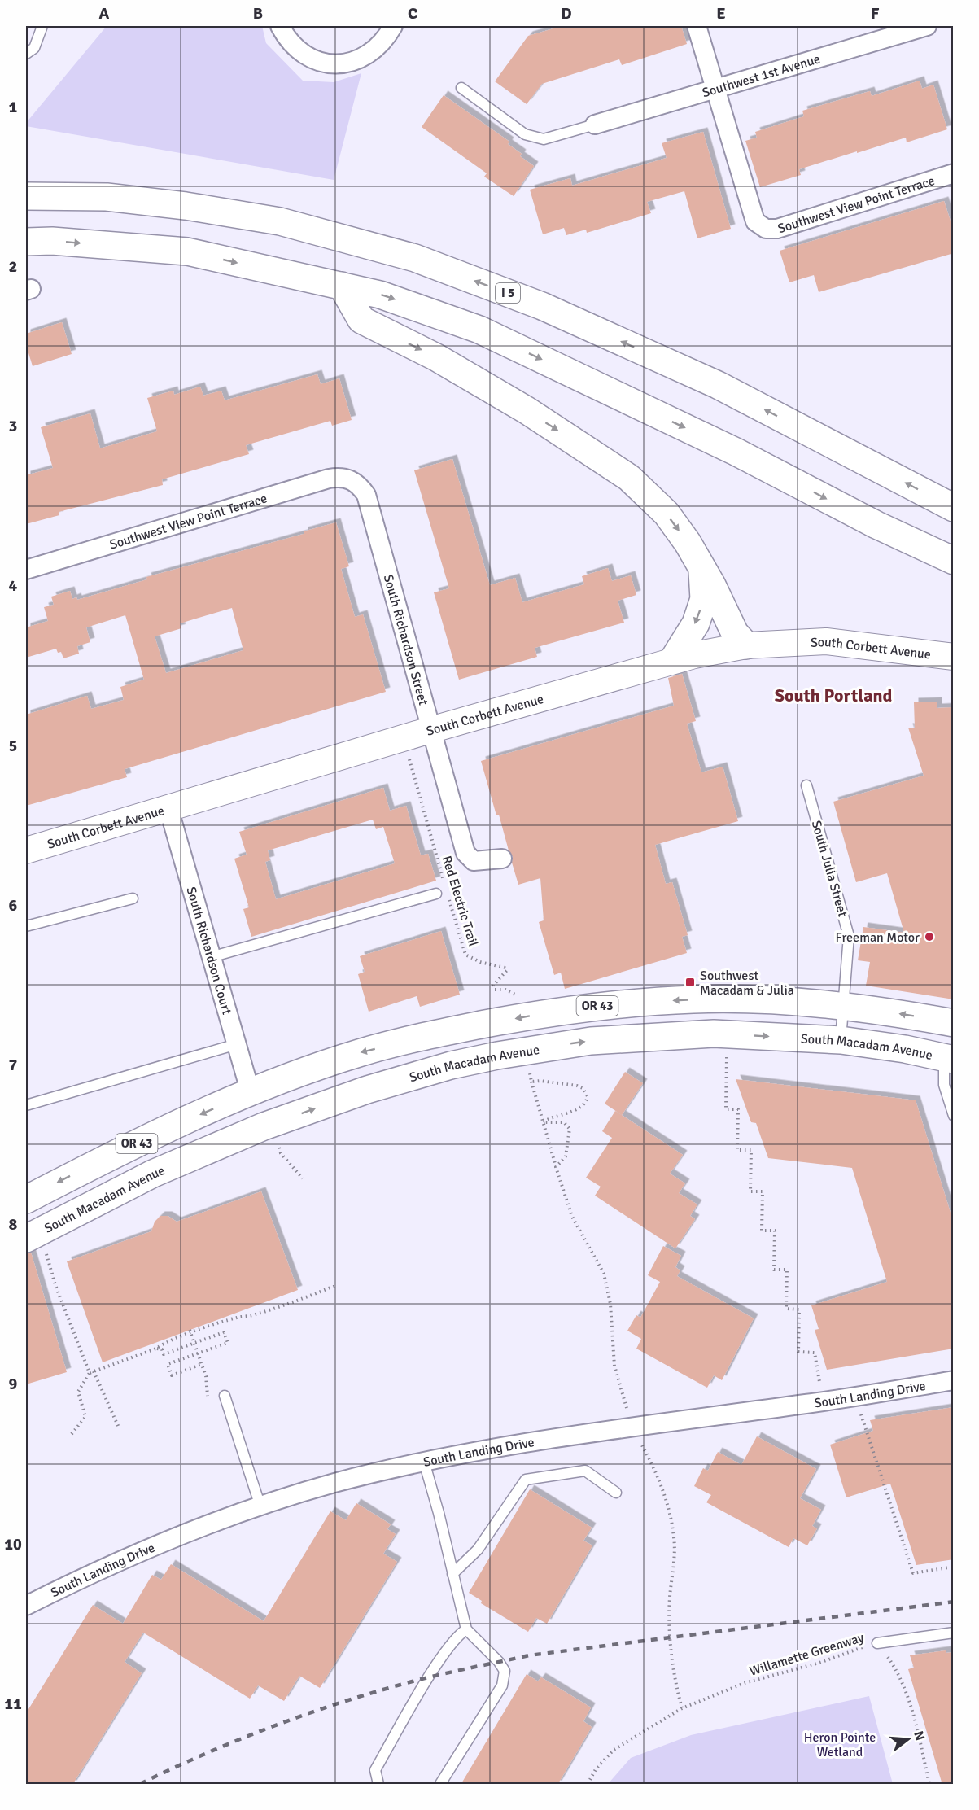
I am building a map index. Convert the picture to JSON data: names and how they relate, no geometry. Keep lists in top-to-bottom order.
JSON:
{
  "streets": {
    "main road": ["I 5", "OR 43", "South Macadam Avenue"],
    "street": [
      "Southwest 1st Avenue",
      "Southwest View Point Terrace",
      "South Richardson Street",
      "South Corbett Avenue",
      "South Richardson Court",
      "South Landing Drive"
    ],
    "lane": ["South Julia Street"],
    "path": ["Red Electric Trail", "Willamette Greenway"]
  },
  "crossings": [
    ["Southwest 1st Avenue", "Southwest View Point Terrace"],
    ["Southwest View Point Terrace", "South Richardson Street"],
    ["South Richardson Street", "South Corbett Avenue"],
    ["South Corbett Avenue", "Red Electric Trail"],
    ["South Corbett Avenue", "South Richardson Court"],
    ["South Julia Street", "OR 43"],
    ["South Julia Street", "South Macadam Avenue"],
    ["Red Electric Trail", "OR 43"],
    ["South Richardson Court", "OR 43"]
  ],
  "districts": ["South Portland"],
  "parks": ["Heron Pointe Wetland"],
  "places": {
    "other": ["Freeman Motor"],
    "transit": ["Southwest Macadam & Julia"]
  },
  "north": "right",
  "grid": {
    "columns": [
      "A",
      "B",
      "C",
      "D",
      "E",
      "F"
    ],
    "rows": [
      "1",
      "2",
      "3",
      "4",
      "5",
      "6",
      "7",
      "8",
      "9",
      "10",
      "11"
    ]
  }
}
